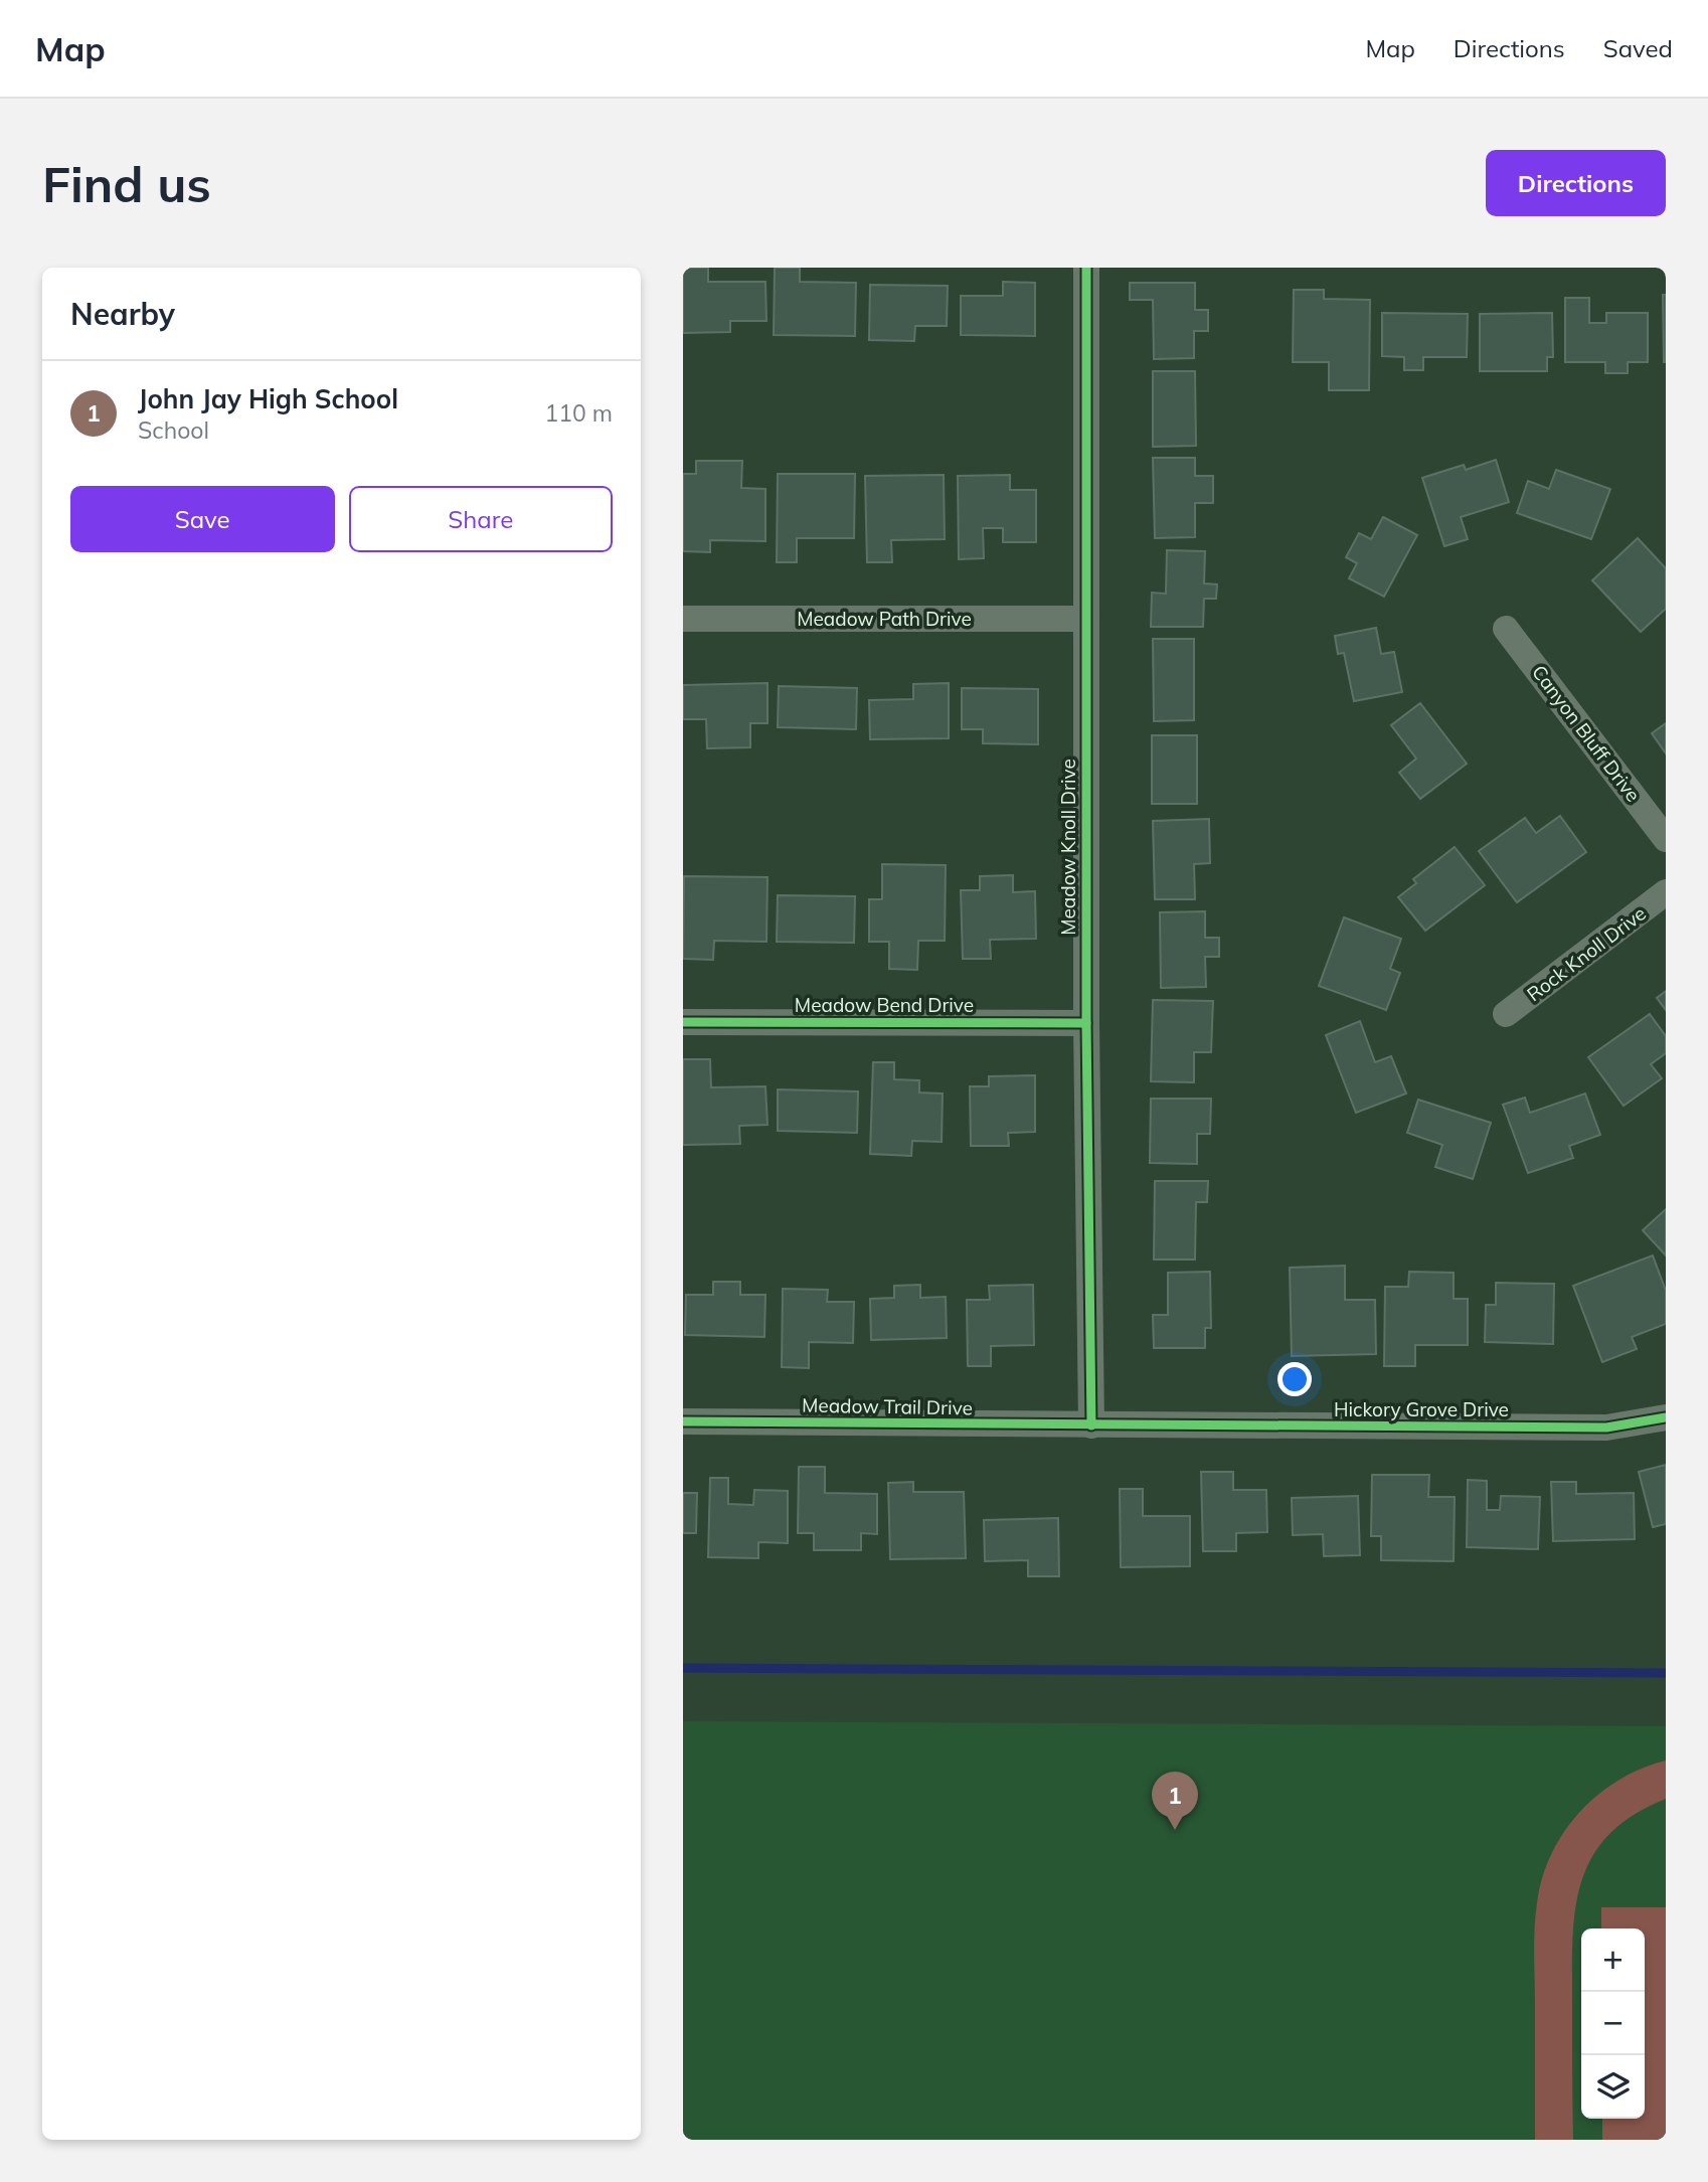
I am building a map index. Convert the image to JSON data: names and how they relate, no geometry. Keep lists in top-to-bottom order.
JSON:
{
  "streets": {
    "street": [
      "Meadow Path Drive",
      "Canyon Bluff Drive",
      "Meadow Knoll Drive",
      "Rock Knoll Drive",
      "Meadow Bend Drive",
      "Meadow Trail Drive",
      "Hickory Grove Drive"
    ]
  },
  "crossings": [
    ["Meadow Path Drive", "Meadow Knoll Drive"],
    ["Meadow Knoll Drive", "Meadow Bend Drive"],
    ["Meadow Knoll Drive", "Meadow Trail Drive"],
    ["Meadow Knoll Drive", "Hickory Grove Drive"],
    ["Meadow Trail Drive", "Hickory Grove Drive"]
  ],
  "page": {
    "header": "Map",
    "nav": ["Map", "Directions", "Saved"],
    "buttons": [
      "Directions",
      ["Save", "Share"]
    ],
    "title": "Find us",
    "heading": "Nearby",
    "list": [
      {
        "mark": "1",
        "name": "John Jay High School",
        "note": "School",
        "value": "110 m"
      }
    ],
    "pins": "1",
    "map_buttons": ["+", "−"]
  }
}
